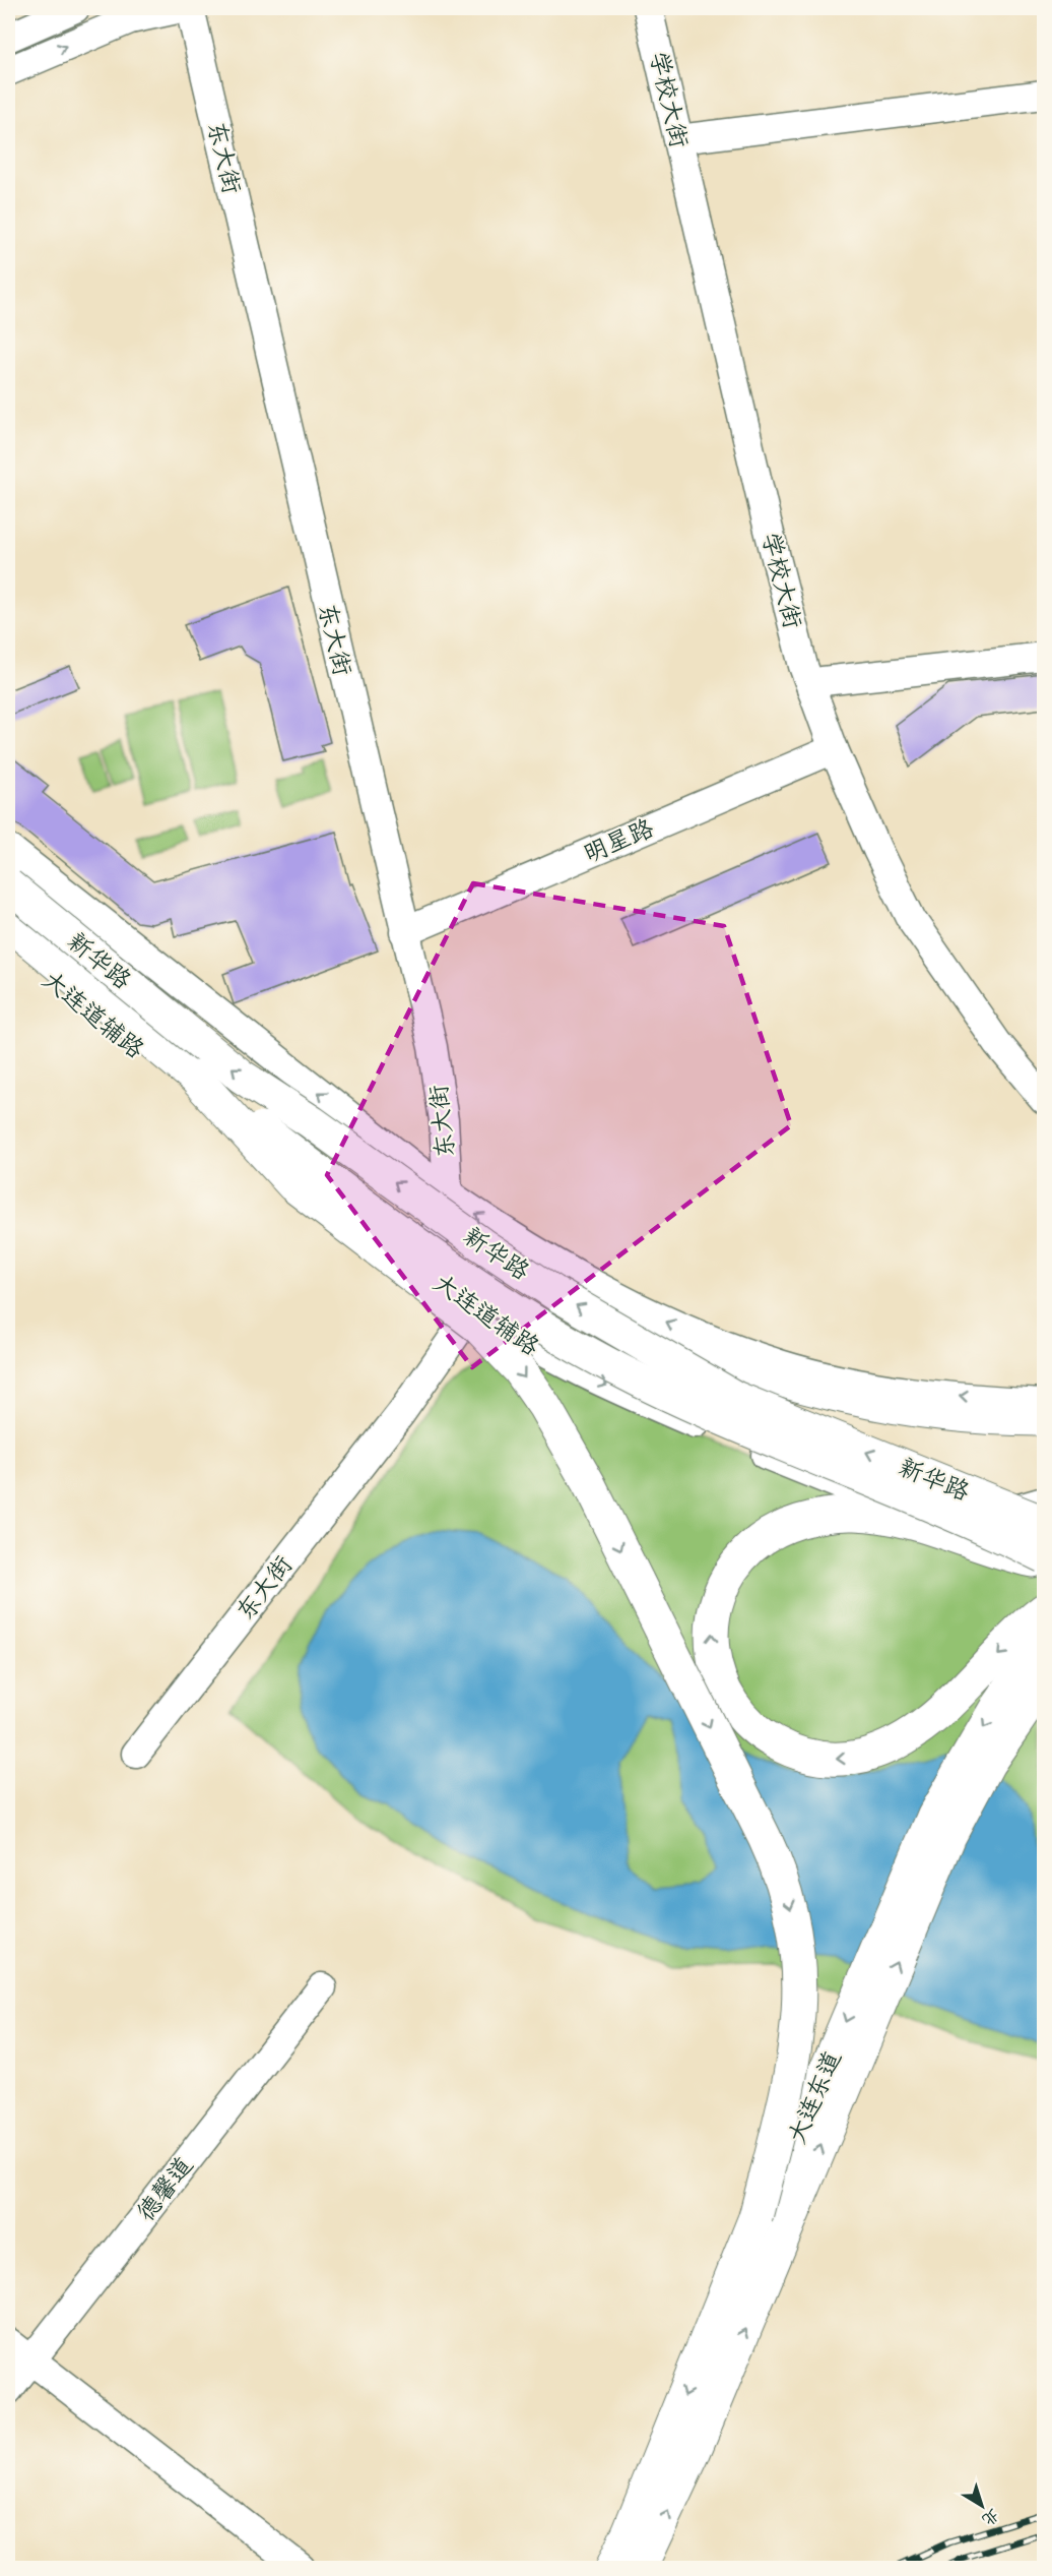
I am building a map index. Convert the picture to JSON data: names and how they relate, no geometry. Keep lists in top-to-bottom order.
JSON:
{
  "streets": {
    "main road": ["新华路", "大连东道"],
    "street": [
      "学校大街",
      "东大街",
      "明星路",
      "大连道辅路",
      "德馨道"
    ]
  },
  "crossings": [
    ["学校大街", "明星路"],
    ["东大街", "明星路"],
    ["东大街", "大连道辅路"]
  ],
  "north": "bottom right"
}
